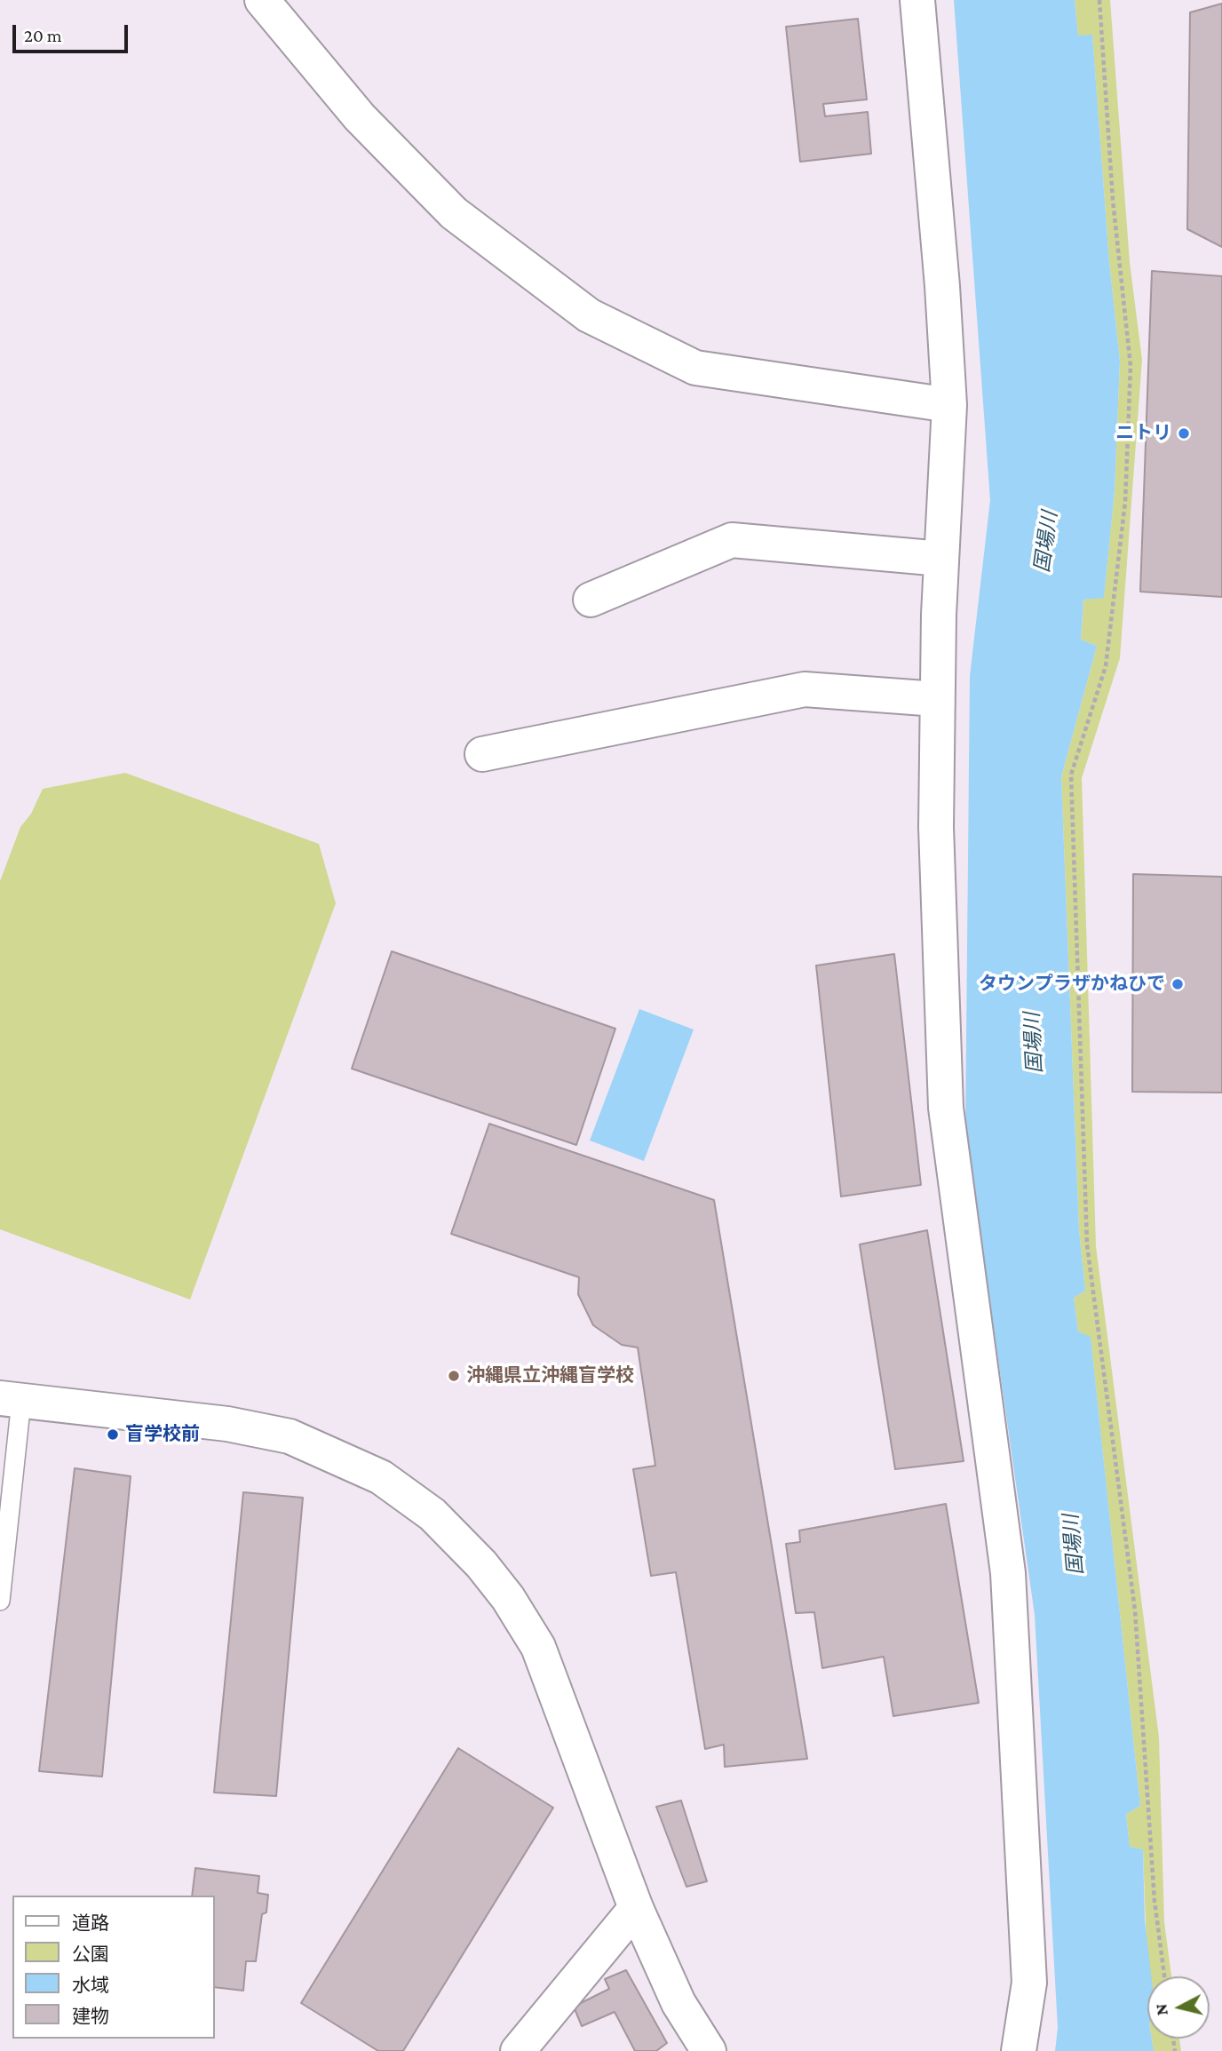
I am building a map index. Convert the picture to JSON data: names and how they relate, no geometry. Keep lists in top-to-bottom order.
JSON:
{
  "water": ["国場川"],
  "places": [
    "ニトリ",
    "タウンプラザかねひで",
    "沖縄県立沖縄盲学校",
    "盲学校前"
  ],
  "legend": [
    "道路",
    "公園",
    "水域",
    "建物"
  ],
  "scale_bar": "20 m",
  "north": "left"
}
